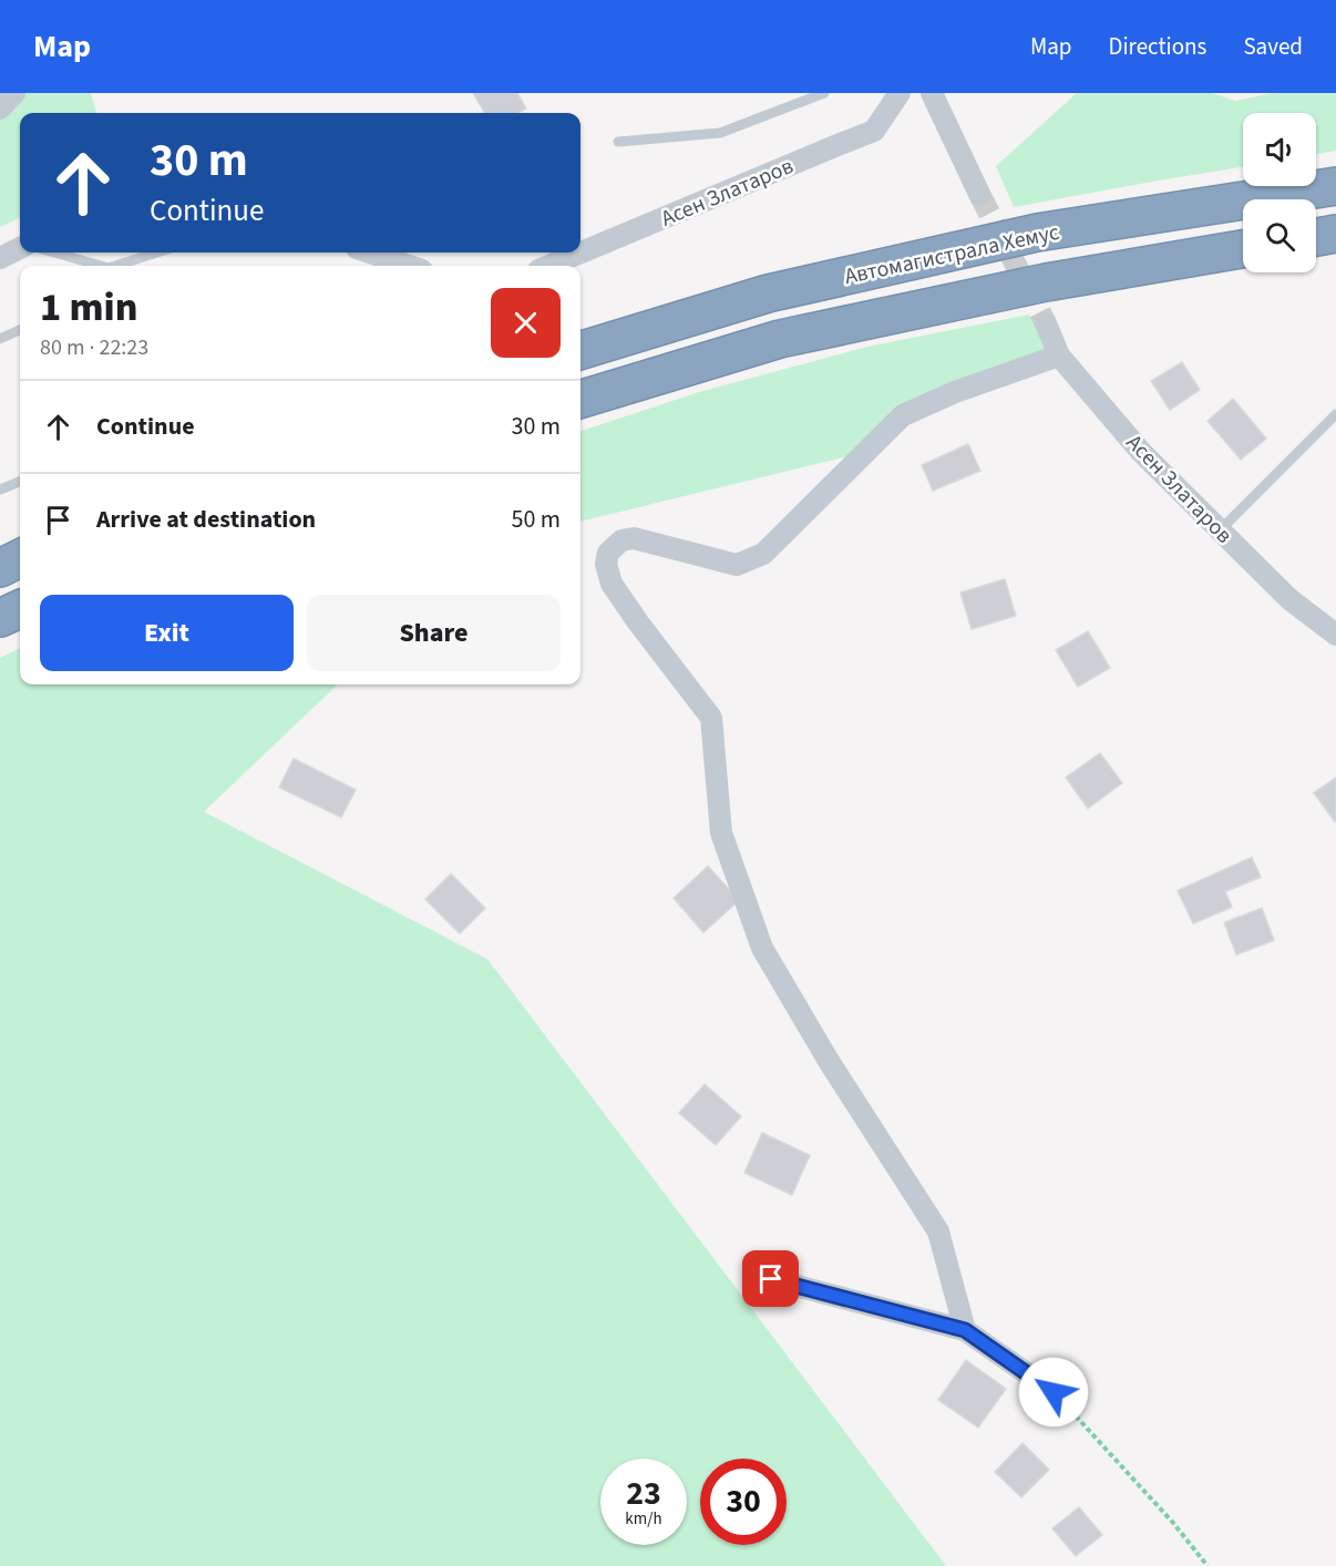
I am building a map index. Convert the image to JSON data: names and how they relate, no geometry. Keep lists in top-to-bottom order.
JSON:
{
  "streets": {
    "highway": ["Автомагистрала Хемус"],
    "street": ["Асен Златаров"]
  },
  "page": {
    "header": "Map",
    "nav": ["Map", "Directions", "Saved"],
    "turn": ["30 m", "Continue"],
    "heading": ["1 min", "80 m · 22:23"],
    "list": [
      {
        "name": "Continue",
        "value": "30 m"
      },
      {
        "name": "Arrive at destination",
        "value": "50 m"
      }
    ],
    "buttons": ["Exit", "Share"],
    "speed": "23 km/h",
    "limit": "30"
  }
}
